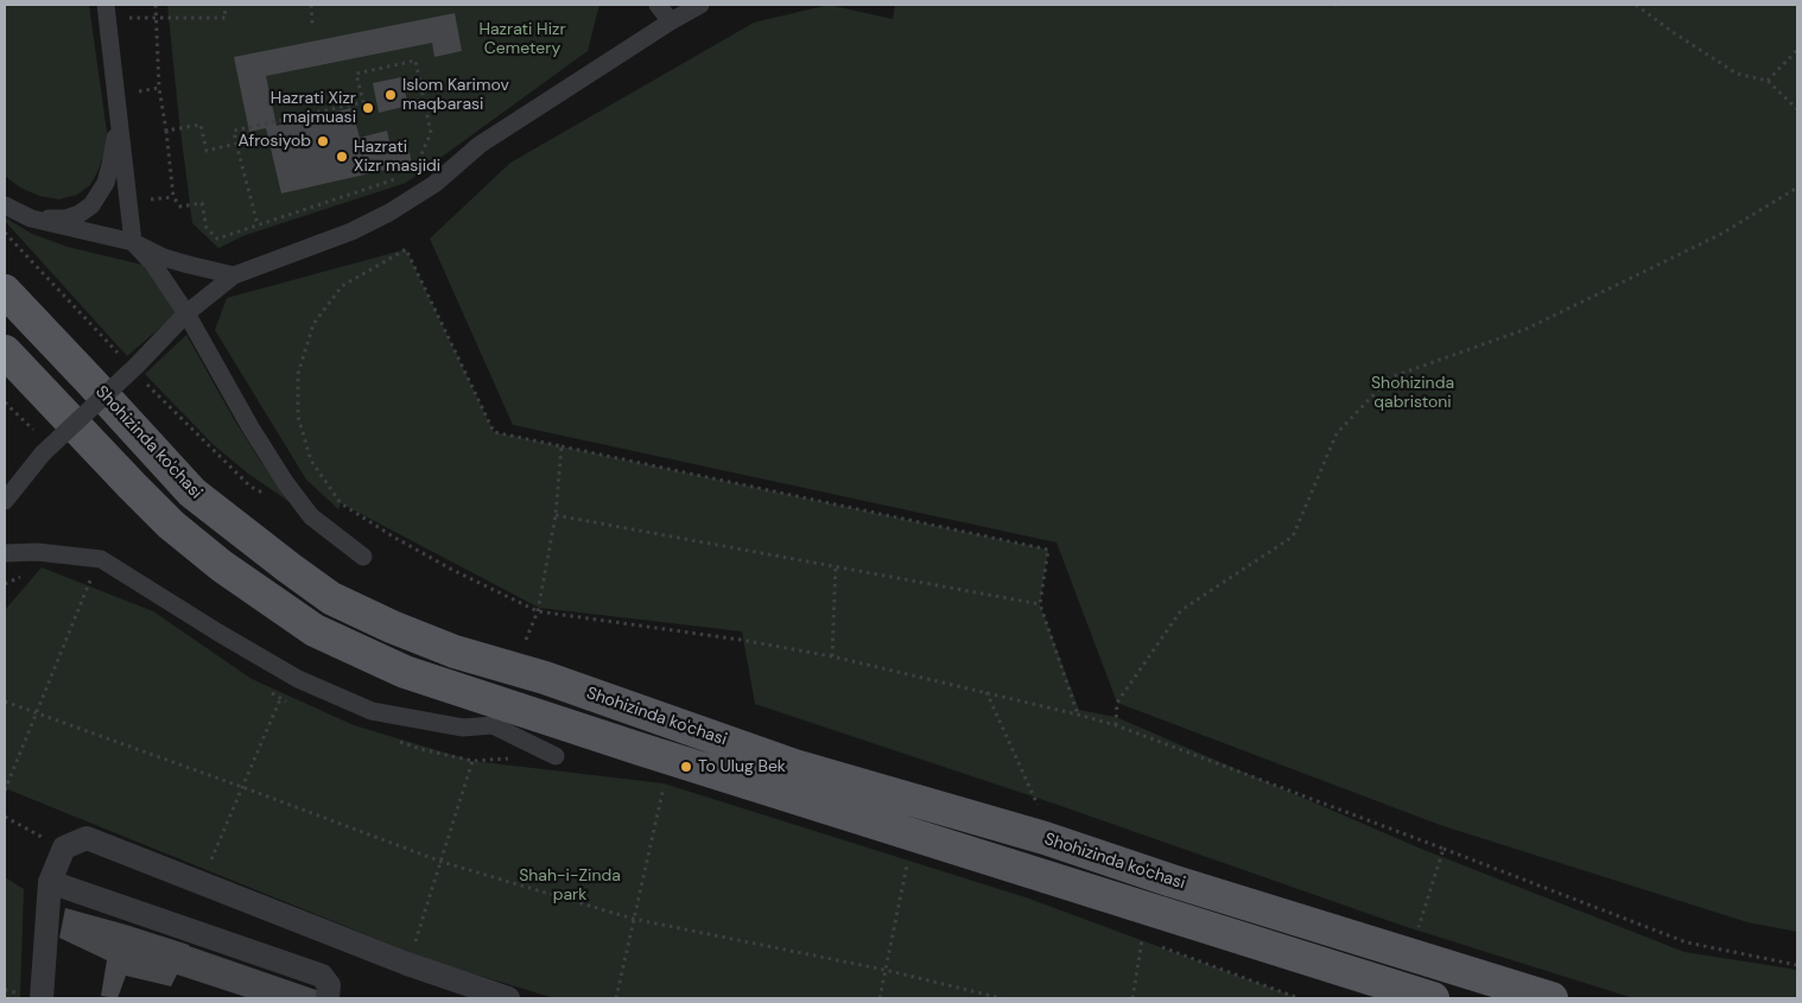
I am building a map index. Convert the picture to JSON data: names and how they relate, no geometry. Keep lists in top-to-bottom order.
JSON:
{
  "streets": {
    "main road": ["Shohizinda ko'chasi"]
  },
  "parks": ["Hazrati Hizr Cemetery", "Shohizinda qabristoni", "Shah-i-Zinda park"],
  "places": [
    "Islom Karimov maqbarasi",
    "Hazrati Xizr majmuasi",
    "Afrosiyob",
    "Hazrati Xizr masjidi",
    "To Ulug Bek"
  ]
}
